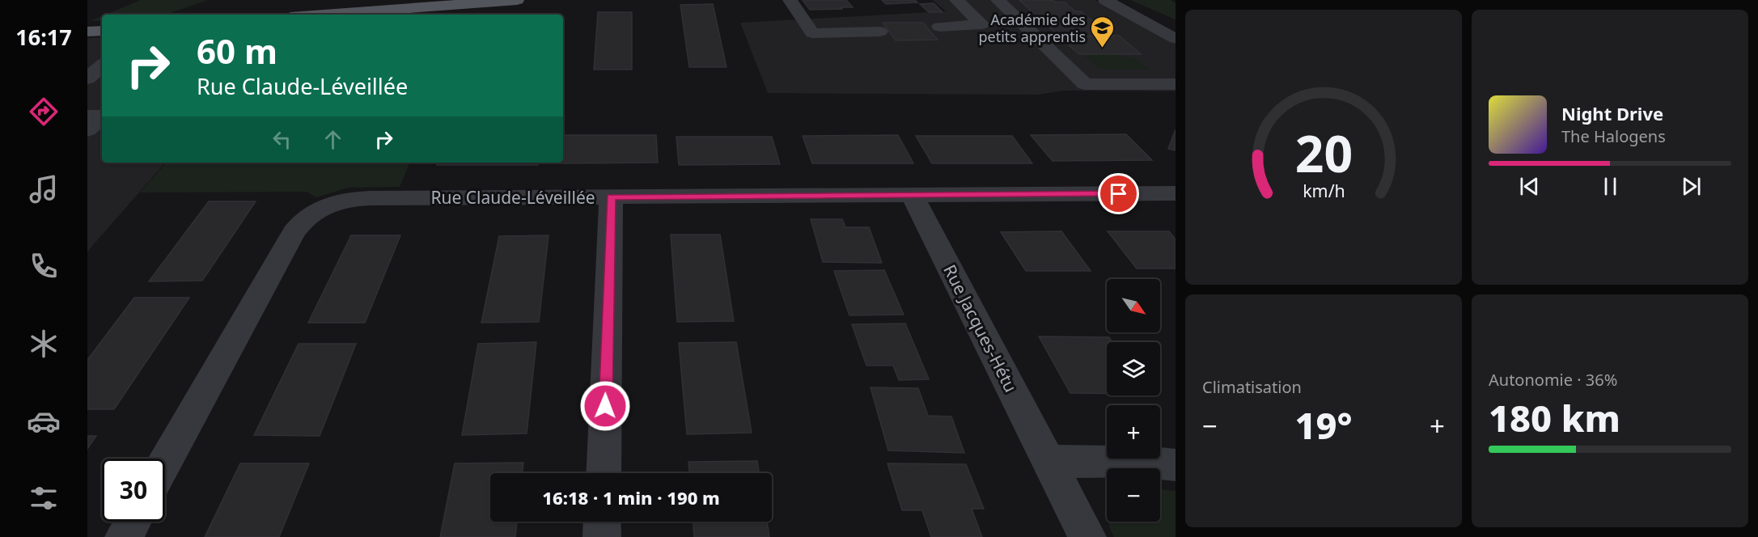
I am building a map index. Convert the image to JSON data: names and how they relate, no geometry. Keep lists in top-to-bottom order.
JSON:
{
  "streets": {
    "street": ["Rue Claude-Léveillée", "Rue Jacques-Hétu"]
  },
  "crossings": [
    ["Rue Claude-Léveillée", "Rue Jacques-Hétu"]
  ],
  "places": {
    "school or university": ["Académie des petits apprentis"]
  },
  "north": "bottom right",
  "page": {
    "tabs": "16:17",
    "turn": ["60 m", "Rue Claude-Léveillée"],
    "song": ["Night Drive", "The Halogens"],
    "map_buttons": ["+", "−"],
    "tile": [
      "Climatisation",
      ["Autonomie · 36%", "180 km"]
    ],
    "heat": ["−", "19°", "+"],
    "limit": "30",
    "trip": "16:18 · 1 min · 190 m",
    "gauge": ["20", "km/h"]
  }
}
